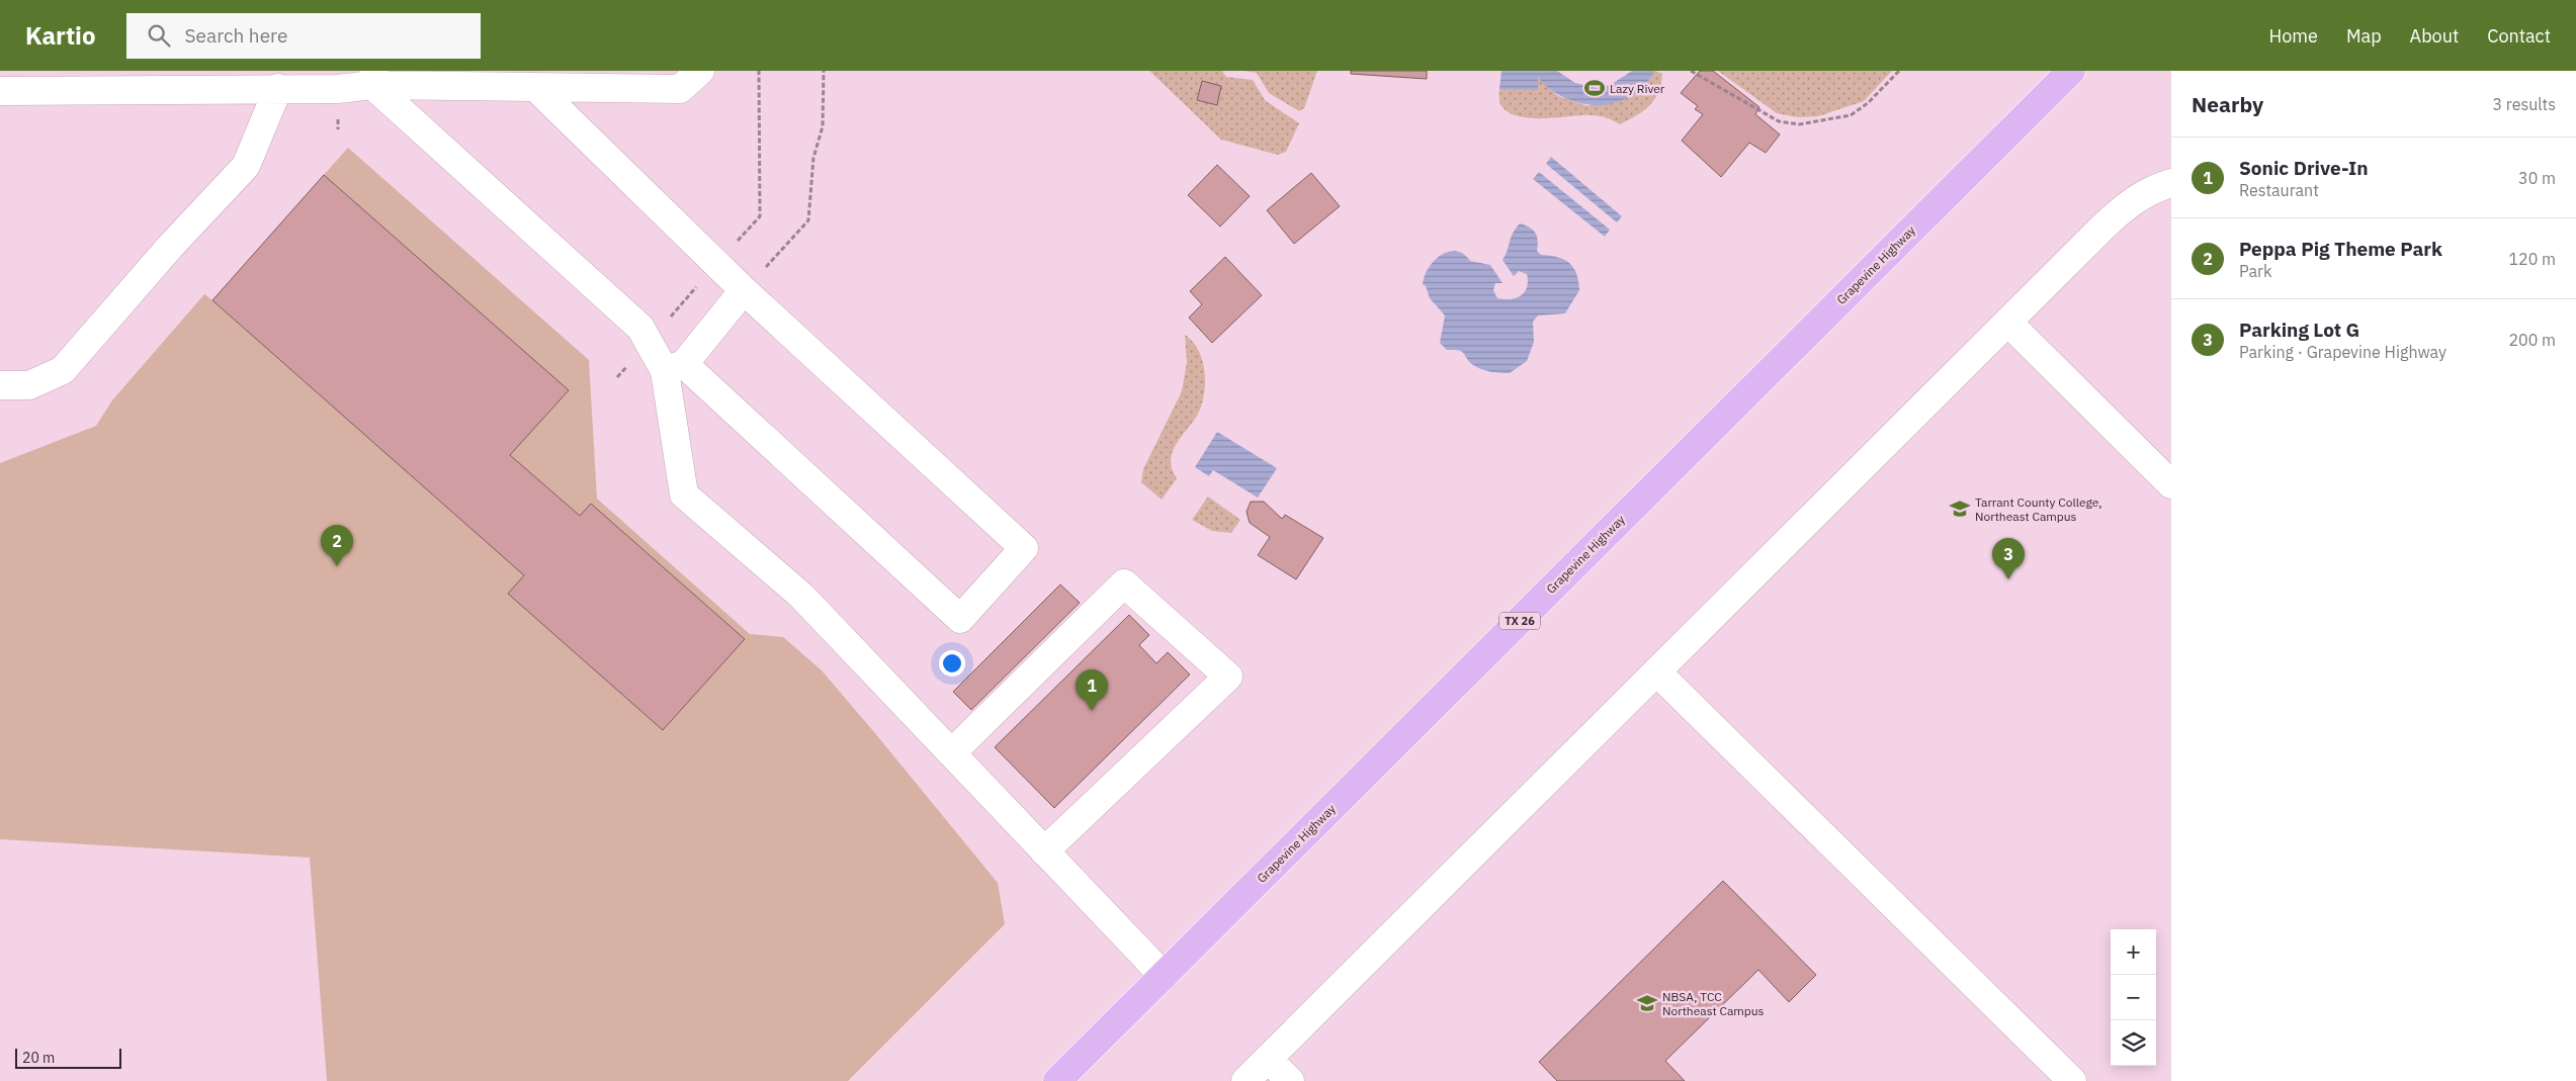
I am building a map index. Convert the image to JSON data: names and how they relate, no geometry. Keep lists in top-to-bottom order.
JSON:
{
  "streets": {
    "main road": ["Grapevine Highway", "TX 26"]
  },
  "places": {
    "sports": ["Lazy River"],
    "school or university": ["Tarrant County College, Northeast Campus", "NBSA, TCC Northeast Campus"]
  },
  "scale_bar": "20 m",
  "page": {
    "header": "Kartio",
    "search": "Search here",
    "nav": [
      "Home",
      "Map",
      "About",
      "Contact"
    ],
    "heading": ["Nearby", "3 results"],
    "list": [
      {
        "mark": "1",
        "name": "Sonic Drive-In",
        "note": "Restaurant",
        "value": "30 m"
      },
      {
        "mark": "2",
        "name": "Peppa Pig Theme Park",
        "note": "Park",
        "value": "120 m"
      },
      {
        "mark": "3",
        "name": "Parking Lot G",
        "note": "Parking · Grapevine Highway",
        "value": "200 m"
      }
    ],
    "pins": ["2", "3", "1"],
    "map_buttons": ["+", "−"],
    "scale": "20 m"
  }
}
